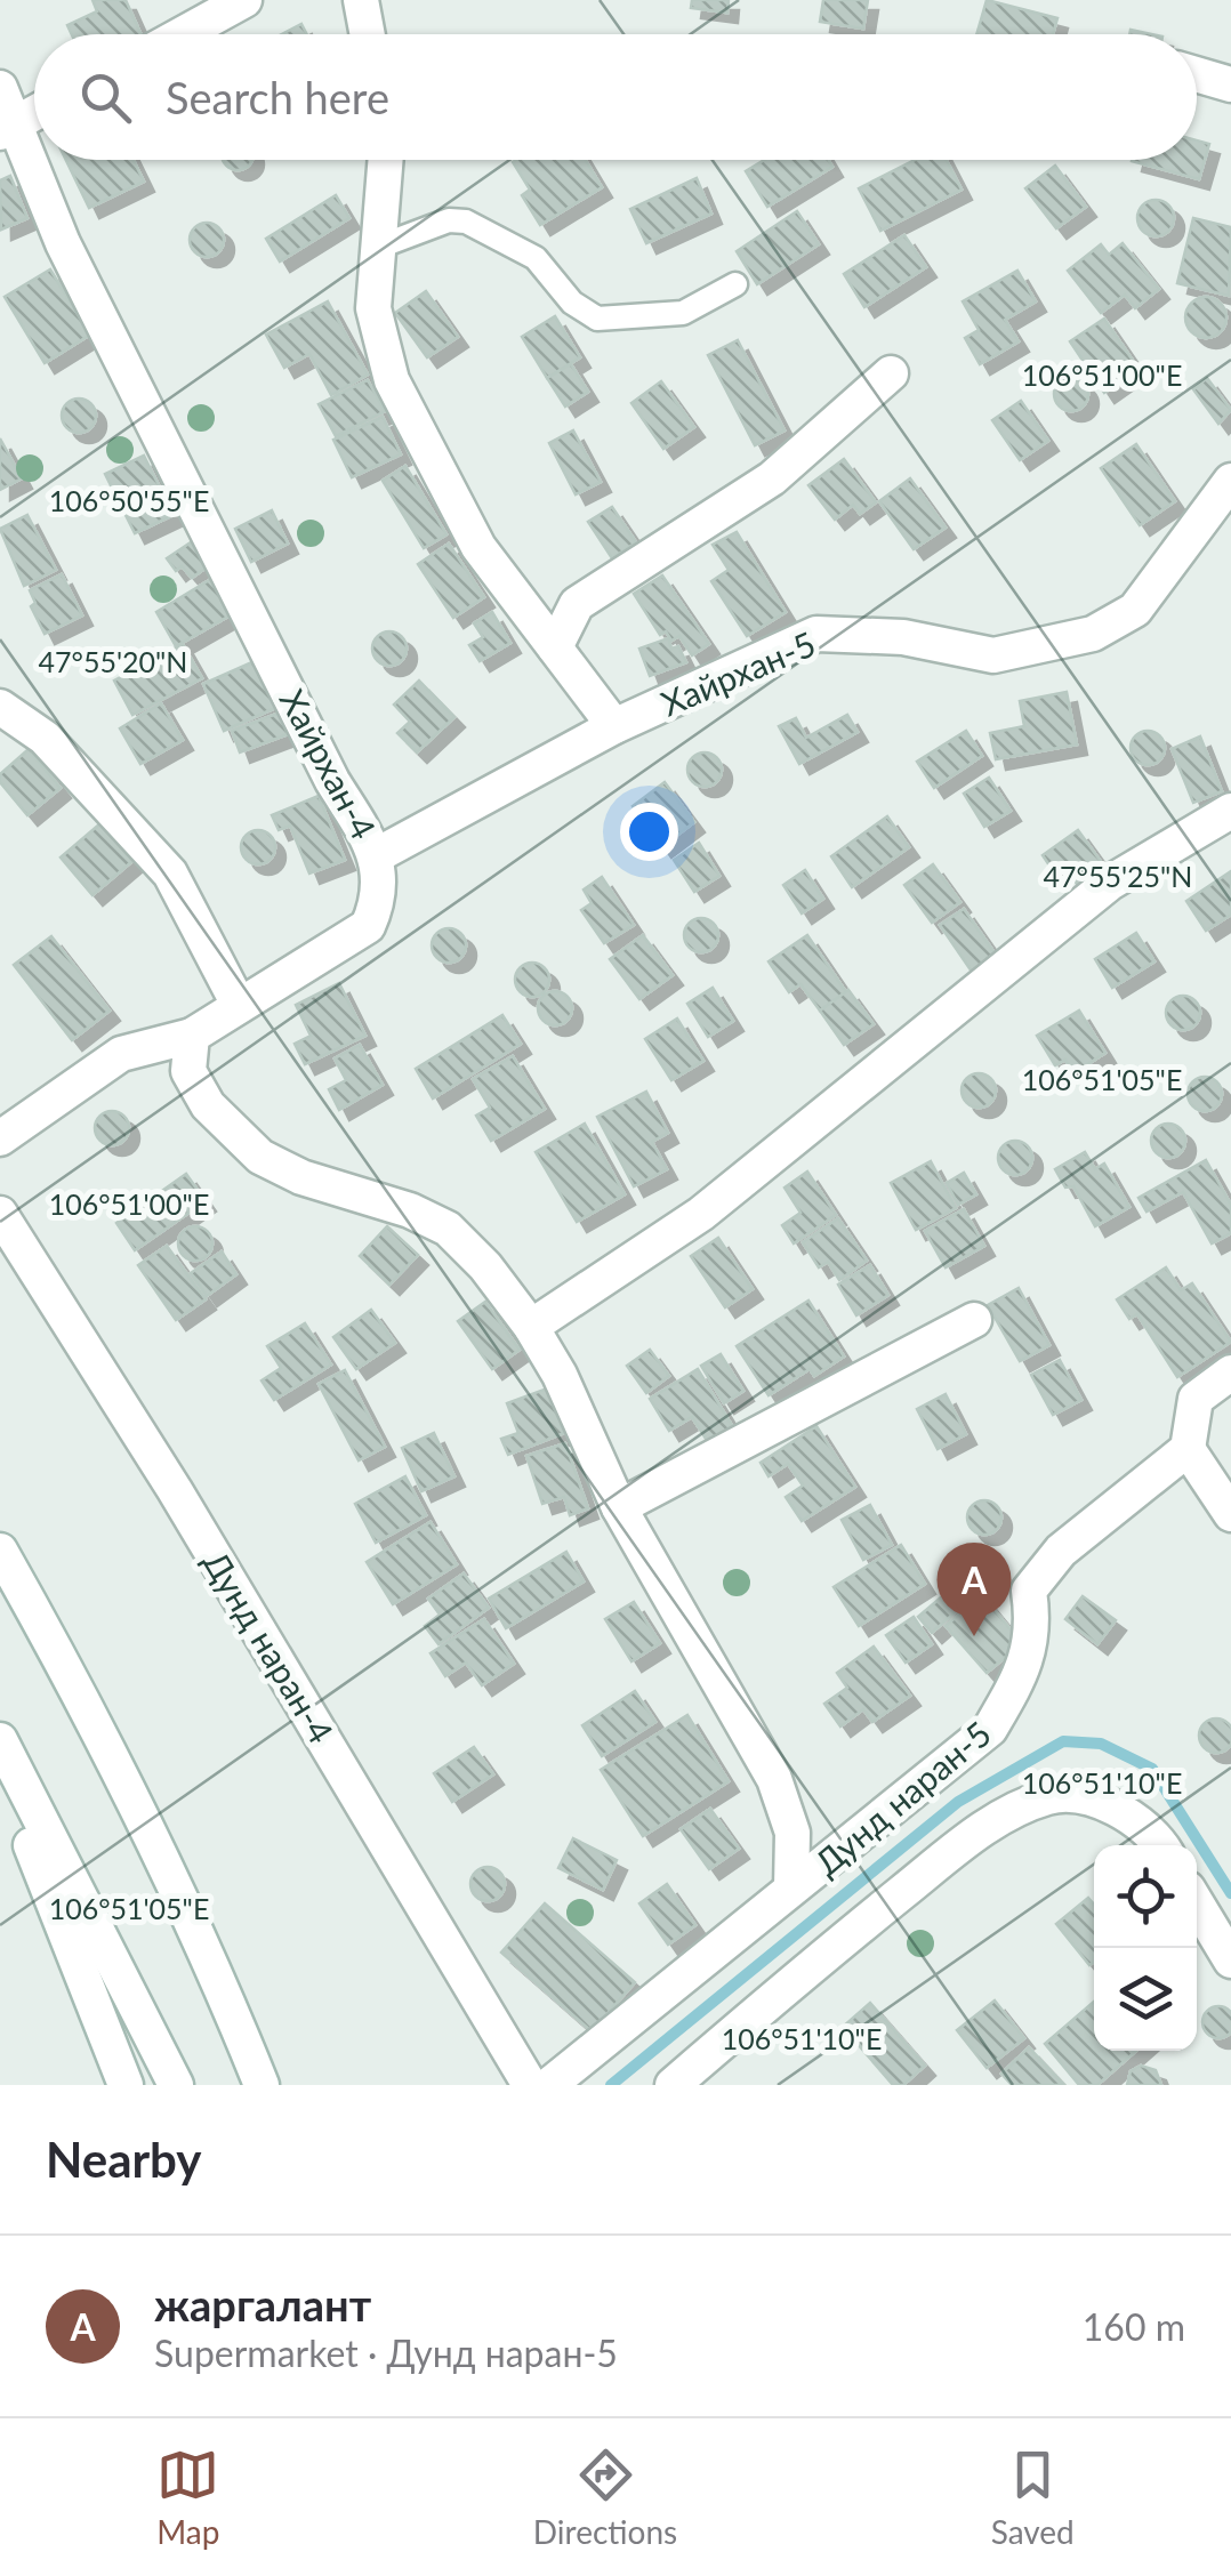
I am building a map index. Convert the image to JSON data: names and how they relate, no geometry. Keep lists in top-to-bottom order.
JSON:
{
  "streets": {
    "street": [
      "Хайрхан-5",
      "Хайрхан-4",
      "Дунд наран-4",
      "Дунд наран-5"
    ]
  },
  "crossings": [
    ["Хайрхан-5", "Хайрхан-4"]
  ],
  "page": {
    "search": "Search here",
    "pins": "A",
    "heading": "Nearby",
    "list": [
      {
        "mark": "A",
        "name": "жаргалант",
        "note": "Supermarket · Дунд наран-5",
        "value": "160 m"
      }
    ],
    "nav": ["Map", "Directions", "Saved"]
  },
  "coordinates": [
    "106°51'00\"E",
    "106°50'55\"E",
    "47°55'20\"N",
    "47°55'25\"N",
    "106°51'05\"E",
    "106°51'10\"E"
  ]
}
